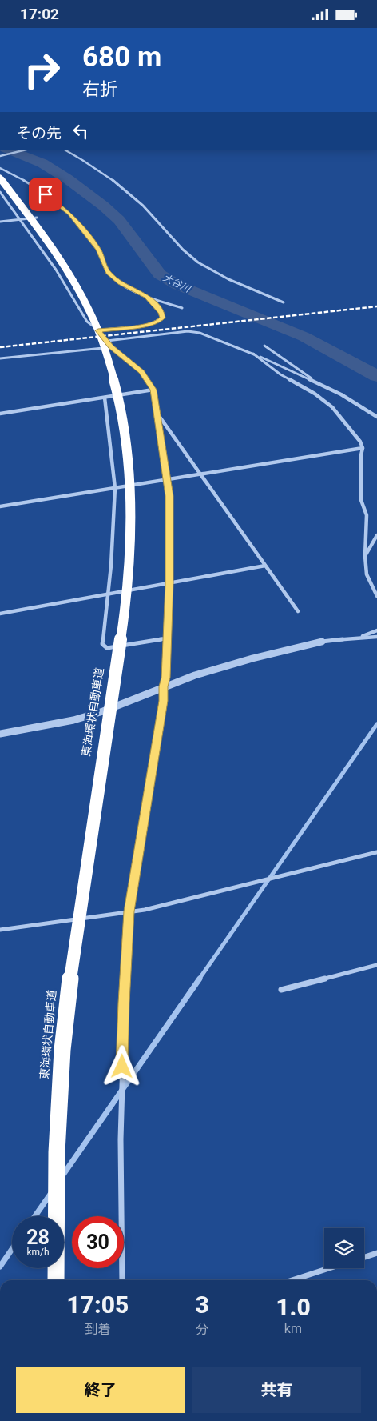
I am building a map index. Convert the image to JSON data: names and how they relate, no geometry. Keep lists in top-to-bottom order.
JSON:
{
  "streets": {
    "highway": ["東海環状自動車道"]
  },
  "water": ["大谷川"],
  "page": {
    "status": "17:02",
    "turn": ["680 m", "右折"],
    "then": "その先",
    "speed": "28 km/h",
    "limit": "30",
    "eta": [
      "17:05",
      "到着",
      "3",
      "分",
      "1.0",
      "km"
    ],
    "buttons": ["終了", "共有"]
  }
}
